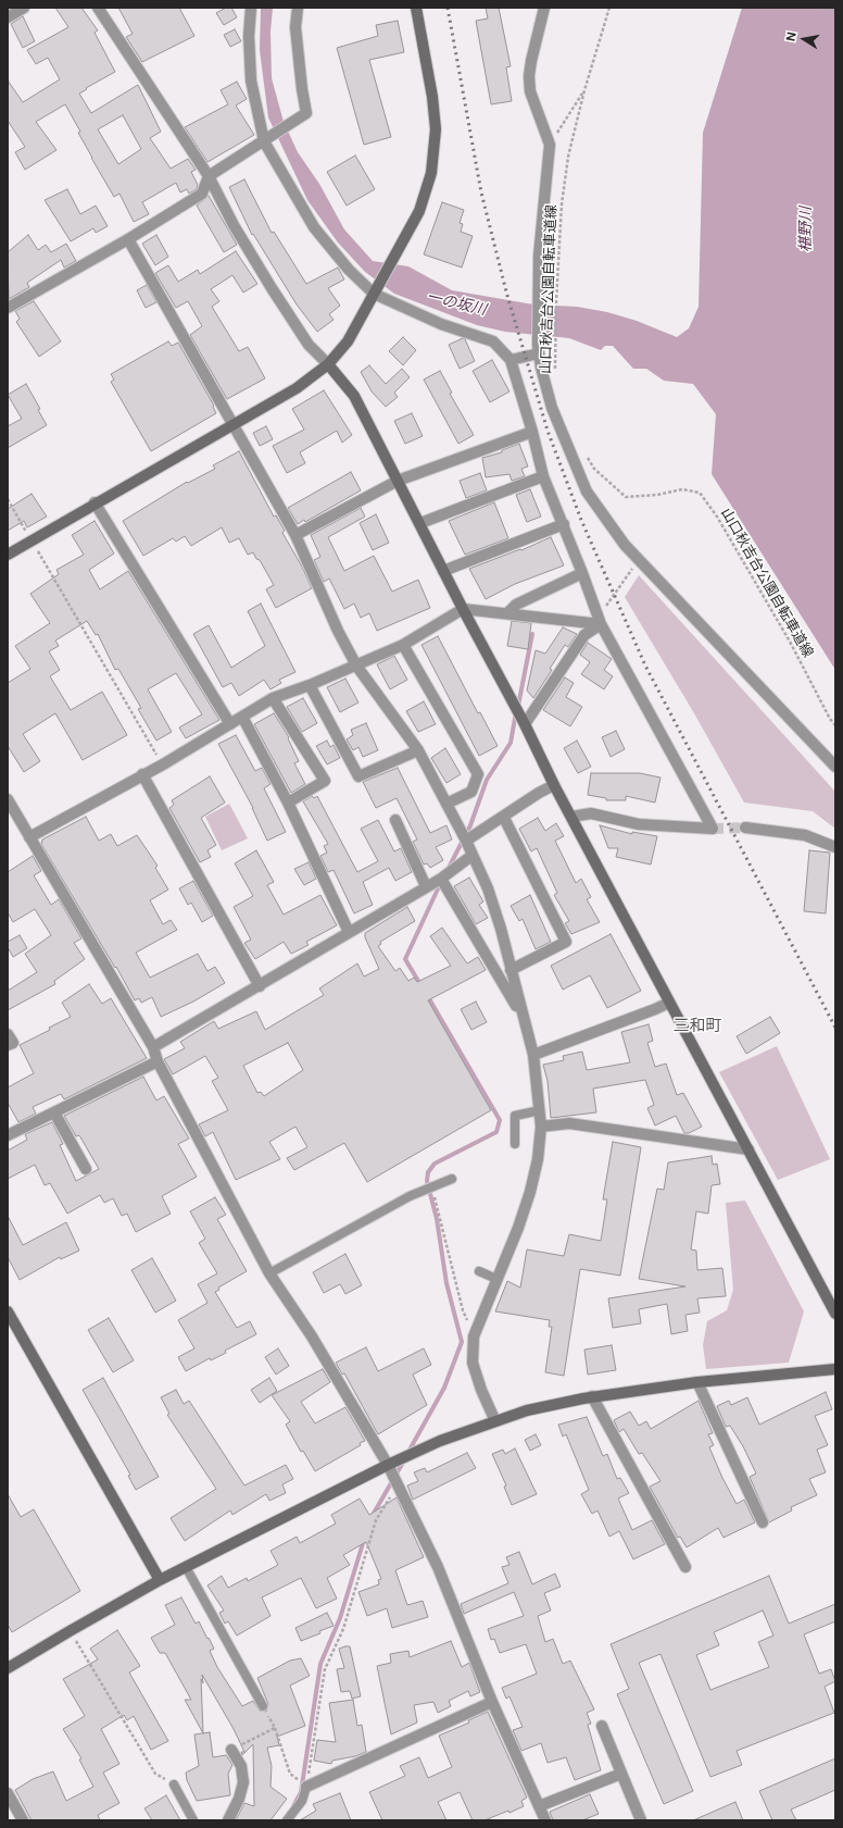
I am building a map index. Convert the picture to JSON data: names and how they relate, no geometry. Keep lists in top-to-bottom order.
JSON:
{
  "streets": {
    "path": ["山口秋吉台公園自転車道線"]
  },
  "districts": ["三和町"],
  "water": ["椹野川", "一の坂川"],
  "north": "left"
}
